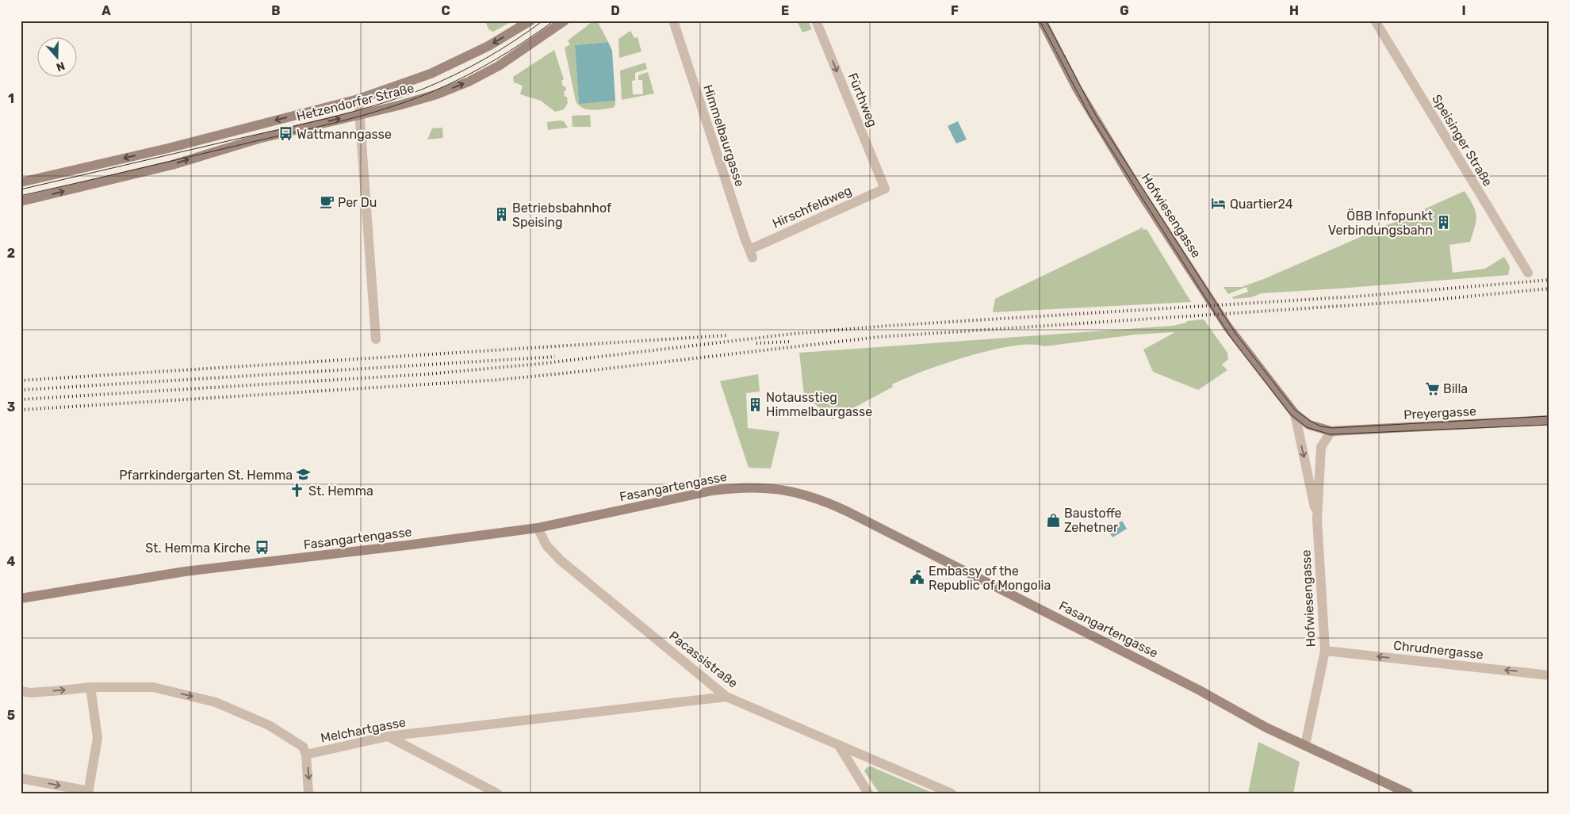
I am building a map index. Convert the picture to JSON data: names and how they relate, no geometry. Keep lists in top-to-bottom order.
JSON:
{
  "streets": {
    "main road": [
      "Hetzendorfer Straße",
      "Hofwiesengasse",
      "Preyergasse",
      "Fasangartengasse"
    ],
    "street": [
      "Fürthweg",
      "Himmelbaurgasse",
      "Speisinger Straße",
      "Hirschfeldweg",
      "Chrudnergasse",
      "Pacassistraße",
      "Melchartgasse"
    ]
  },
  "crossings": [
    ["Fürthweg", "Hirschfeldweg"],
    ["Himmelbaurgasse", "Hirschfeldweg"],
    ["Hofwiesengasse", "Preyergasse"],
    ["Hofwiesengasse", "Fasangartengasse"],
    ["Hofwiesengasse", "Chrudnergasse"],
    ["Fasangartengasse", "Pacassistraße"],
    ["Pacassistraße", "Melchartgasse"]
  ],
  "one_way": ["Fürthweg", "Chrudnergasse", "Melchartgasse"],
  "places": {
    "bus stop": ["Wattmanngasse", "St. Hemma Kirche"],
    "cafe": ["Per Du"],
    "hotel": ["Quartier24"],
    "building": ["Betriebsbahnhof Speising", "ÖBB Infopunkt Verbindungsbahn", "Notausstieg Himmelbaurgasse"],
    "supermarket": ["Billa"],
    "school or university": ["Pfarrkindergarten St. Hemma"],
    "church": ["St. Hemma"],
    "shop": ["Baustoffe Zehetner"],
    "public building": ["Embassy of the Republic of Mongolia"]
  },
  "north": "bottom",
  "grid": {
    "columns": [
      "A",
      "B",
      "C",
      "D",
      "E",
      "F",
      "G",
      "H",
      "I"
    ],
    "rows": [
      "1",
      "2",
      "3",
      "4",
      "5"
    ]
  }
}
